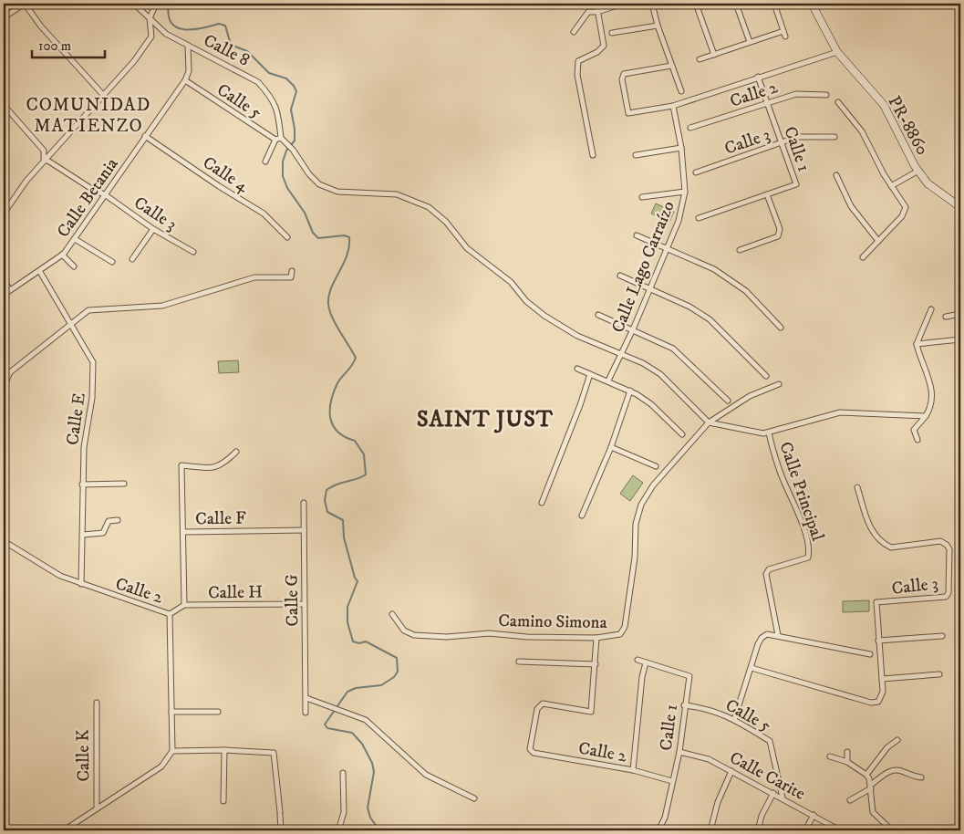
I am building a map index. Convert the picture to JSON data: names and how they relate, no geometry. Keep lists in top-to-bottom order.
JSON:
{
  "streets": {
    "street": [
      "Calle 8",
      "Calle 2",
      "Calle 5",
      "PR-8860",
      "Calle 3",
      "Calle 1",
      "Calle 4",
      "Calle Betania",
      "Calle Lago Carraízo",
      "Calle E",
      "Calle Principal",
      "Calle F",
      "Calle H",
      "Calle G",
      "Camino Simona",
      "Calle K",
      "Calle Carite"
    ]
  },
  "crossings": [
    ["Calle 8", "Calle 5"],
    ["Calle 8", "Calle Betania"],
    ["Calle 2", "Calle 1"],
    ["Calle 2", "Calle E"],
    ["Calle 2", "Calle H"],
    ["Calle 5", "Calle 1"],
    ["Calle 5", "Calle Betania"],
    ["Calle 5", "Calle Lago Carraízo"],
    ["Calle 5", "Camino Simona"],
    ["Calle 5", "Calle Carite"],
    ["Calle 3", "Calle 1"],
    ["Calle 3", "Calle Betania"],
    ["Calle 1", "Calle Carite"],
    ["Calle 4", "Calle Betania"],
    ["Calle Betania", "Calle E"],
    ["Calle F", "Calle H"],
    ["Calle F", "Calle G"],
    ["Calle H", "Calle G"]
  ],
  "districts": ["COMUNIDAD MATIENZO", "SAINT JUST"],
  "scale_bar": "100 m"
}
